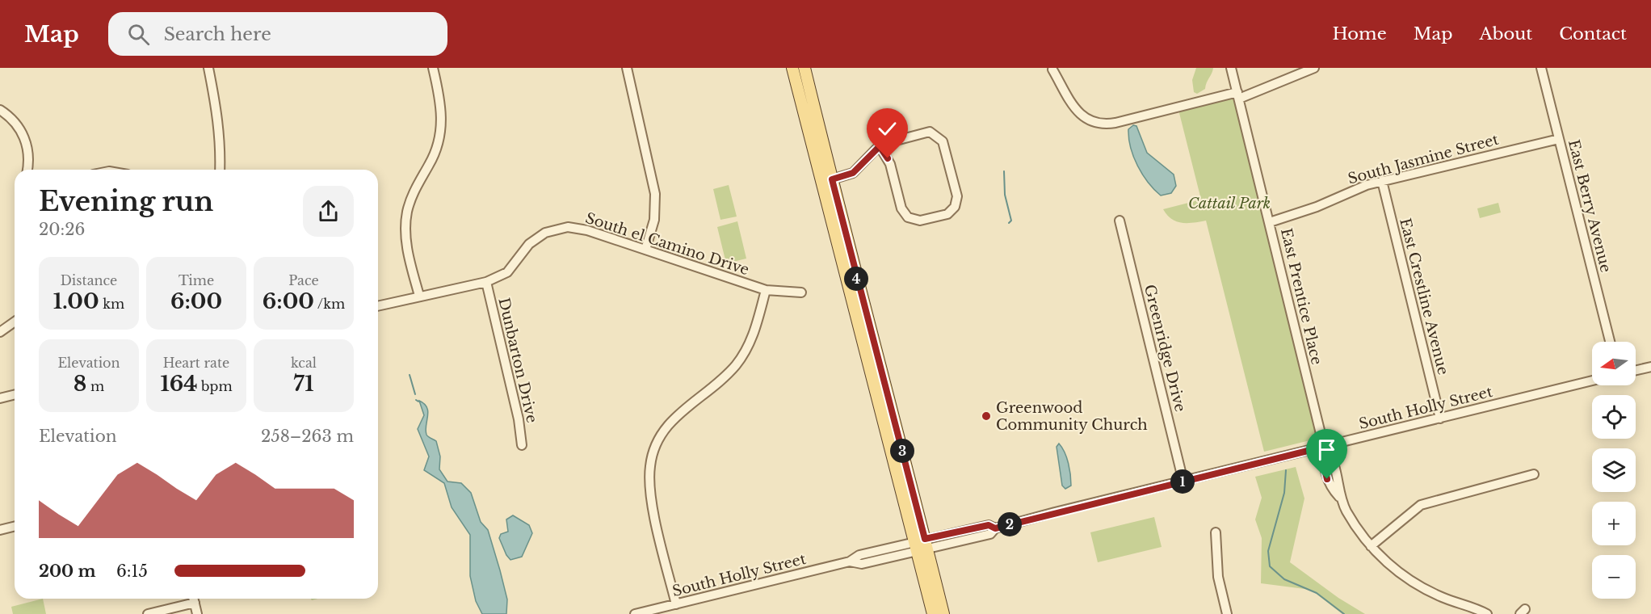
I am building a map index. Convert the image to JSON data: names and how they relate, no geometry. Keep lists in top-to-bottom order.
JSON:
{
  "streets": {
    "street": [
      "South Jasmine Street",
      "East Berry Avenue",
      "South el Camino Drive",
      "East Prentice Place",
      "East Crestline Avenue",
      "Greenridge Drive",
      "Dunbarton Drive",
      "South Holly Street"
    ]
  },
  "crossings": [
    ["South Jasmine Street", "East Berry Avenue"],
    ["South Jasmine Street", "East Prentice Place"],
    ["South Jasmine Street", "East Crestline Avenue"],
    ["South el Camino Drive", "Dunbarton Drive"],
    ["East Prentice Place", "South Holly Street"],
    ["East Crestline Avenue", "South Holly Street"],
    ["Greenridge Drive", "South Holly Street"]
  ],
  "parks": ["Cattail Park"],
  "places": ["Greenwood Community Church"],
  "north": "left",
  "page": {
    "header": "Map",
    "search": "Search here",
    "nav": [
      "Home",
      "Map",
      "About",
      "Contact"
    ],
    "heading": ["Evening run", "20:26"],
    "stats": [
      ["Distance", "1.00 km"],
      ["Time", "6:00"],
      ["Pace", "6:00 /km"],
      ["Elevation", "8 m"],
      ["Heart rate", "164 bpm"],
      ["kcal", "71"]
    ],
    "pins": [
      "4",
      "3",
      "1",
      "2"
    ],
    "map_buttons": ["+", "−"],
    "chart": ["Elevation", "258–263 m"],
    "list": [
      {
        "name": "200 m",
        "note": "6:15"
      }
    ]
  }
}
